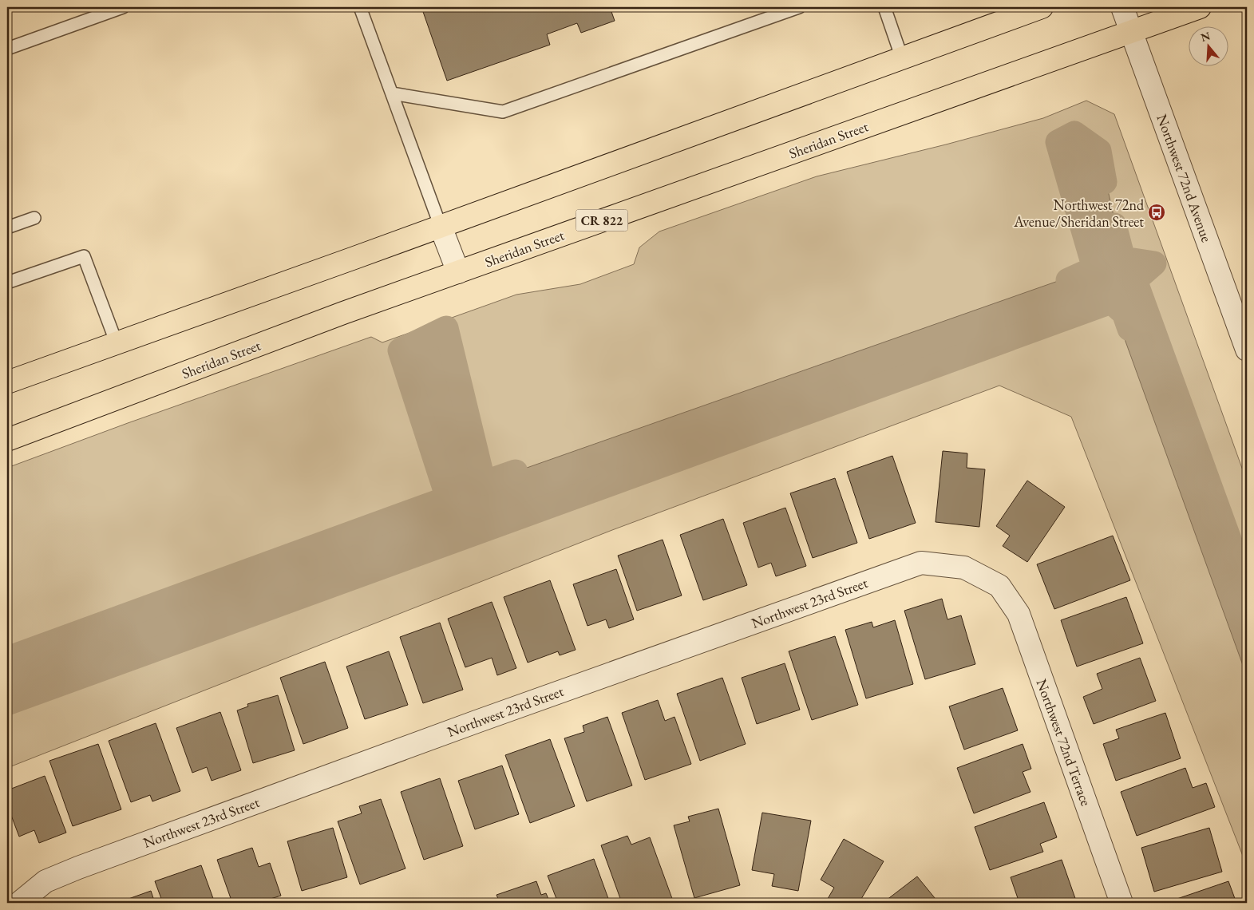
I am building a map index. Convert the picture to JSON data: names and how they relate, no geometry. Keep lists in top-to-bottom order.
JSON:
{
  "streets": {
    "main road": ["Sheridan Street", "CR 822"],
    "street": ["Northwest 72nd Avenue", "Northwest 23rd Street", "Northwest 72nd Terrace"]
  },
  "crossings": [
    ["Sheridan Street", "Northwest 72nd Avenue"],
    ["Northwest 23rd Street", "Northwest 72nd Terrace"]
  ],
  "places": {
    "bus stop": ["Northwest 72nd Avenue/Sheridan Street"]
  },
  "north": "top"
}
